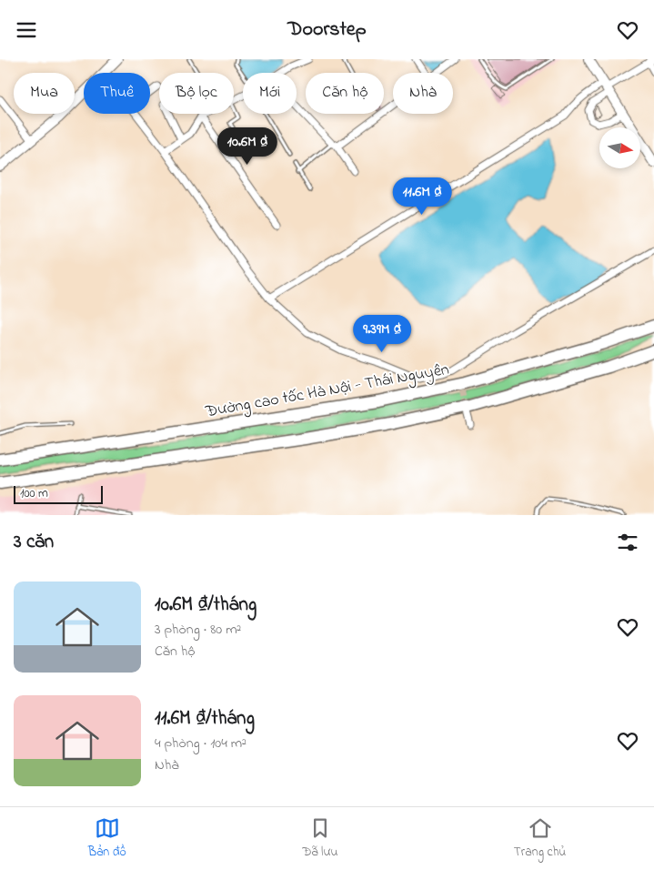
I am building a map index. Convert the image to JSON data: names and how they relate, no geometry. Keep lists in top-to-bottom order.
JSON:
{
  "streets": {
    "highway": ["Đường cao tốc Hà Nội - Thái Nguyên"]
  },
  "scale_bar": "100 m",
  "north": "right",
  "page": {
    "header": "Doorstep",
    "chip": [
      "Mua",
      "Thuê",
      "Bộ lọc",
      "Mới",
      "Căn hộ",
      "Nhà"
    ],
    "price": ["10.6M ₫", "11.6M ₫", "9.39M ₫"],
    "scale": "100 m",
    "heading": "3 căn",
    "list": [
      {
        "name": "10.6M ₫/tháng",
        "note": "3 phòng · 80 m² · Căn hộ"
      },
      {
        "name": "11.6M ₫/tháng",
        "note": "4 phòng · 104 m² · Nhà"
      }
    ],
    "tabs": ["Bản đồ", "Đã lưu", "Trang chủ"]
  }
}
